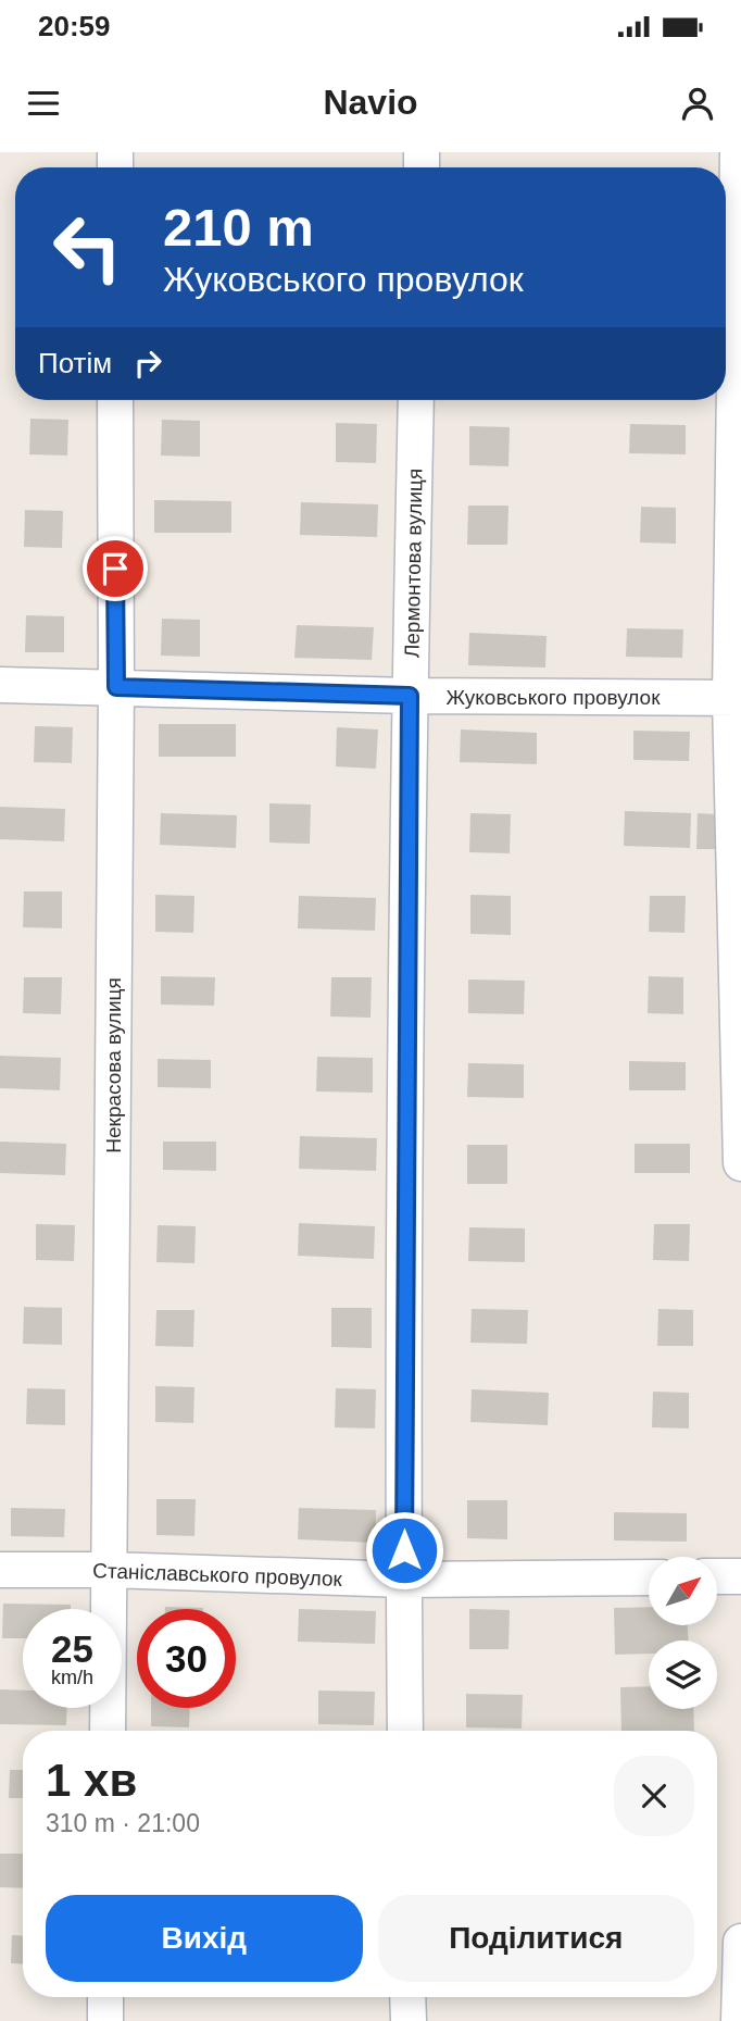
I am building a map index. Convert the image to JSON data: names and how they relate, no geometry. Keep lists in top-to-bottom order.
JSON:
{
  "streets": {
    "street": [
      "Лермонтова вулиця",
      "Жуковського провулок",
      "Некрасова вулиця",
      "Станіславського провулок"
    ]
  },
  "crossings": [
    ["Лермонтова вулиця", "Жуковського провулок"],
    ["Лермонтова вулиця", "Станіславського провулок"],
    ["Жуковського провулок", "Некрасова вулиця"],
    ["Некрасова вулиця", "Станіславського провулок"]
  ],
  "north": "top right",
  "page": {
    "status": "20:59",
    "header": "Navio",
    "turn": ["210 m", "Жуковського провулок"],
    "then": "Потім",
    "speed": "25 km/h",
    "limit": "30",
    "heading": ["1 хв", "310 m · 21:00"],
    "buttons": ["Вихід", "Поділитися"]
  }
}
